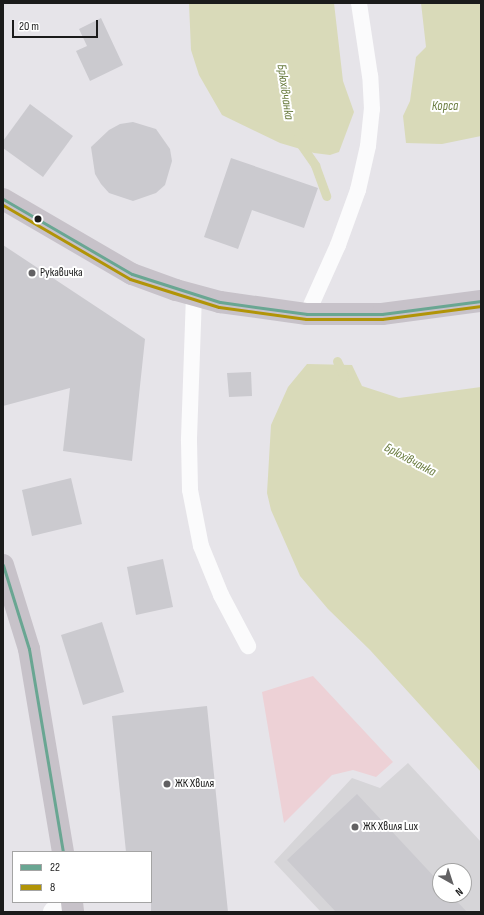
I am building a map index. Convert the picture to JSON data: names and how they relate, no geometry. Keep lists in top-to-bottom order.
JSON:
{
  "water": ["Брюхівчанка", "Корса"],
  "places": ["Рукавичка", "ЖК Хвиля", "ЖК Хвиля Lux"],
  "lines": ["transit line 22", "transit line 8"],
  "legend": ["22", "8"],
  "scale_bar": "20 m",
  "north": "bottom right"
}
